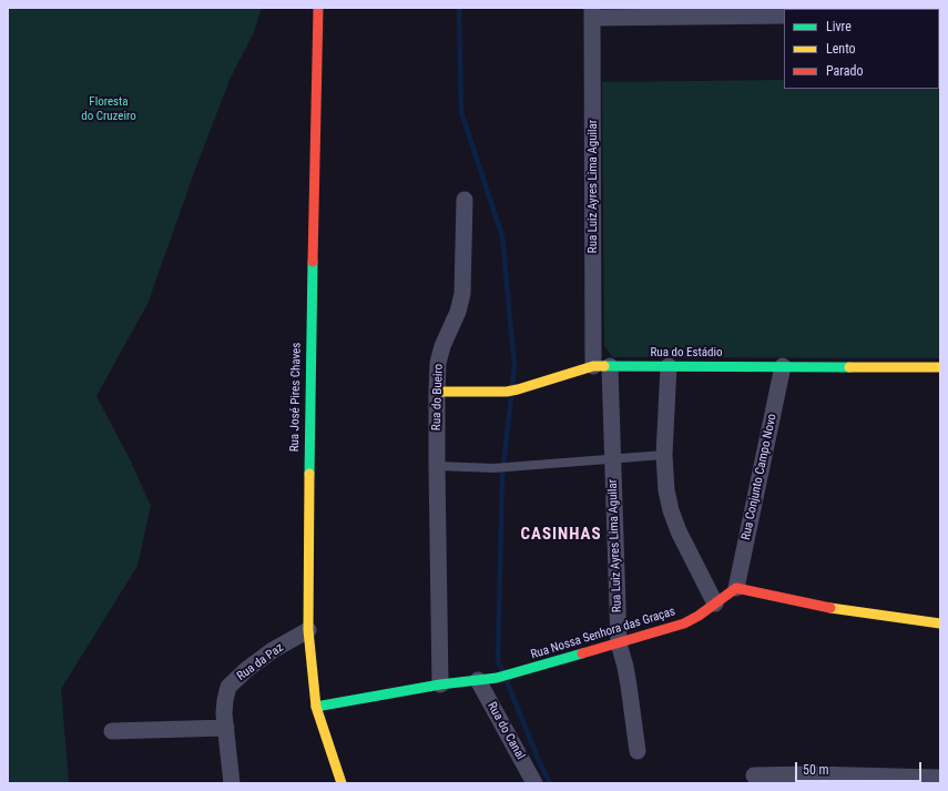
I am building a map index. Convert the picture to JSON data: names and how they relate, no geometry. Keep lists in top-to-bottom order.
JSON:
{
  "streets": {
    "street": [
      "Rua Luiz Ayres Lima Aguilar",
      "Rua do Estádio",
      "Rua José Pires Chaves",
      "Rua do Bueiro",
      "Rua Conjunto Campo Novo",
      "Rua Nossa Senhora das Graças",
      "Rua da Paz",
      "Rua do Canal"
    ]
  },
  "crossings": [
    ["Rua Luiz Ayres Lima Aguilar", "Rua do Estádio"],
    ["Rua Luiz Ayres Lima Aguilar", "Rua Nossa Senhora das Graças"],
    ["Rua do Estádio", "Rua do Bueiro"],
    ["Rua do Estádio", "Rua Conjunto Campo Novo"],
    ["Rua José Pires Chaves", "Rua Nossa Senhora das Graças"],
    ["Rua José Pires Chaves", "Rua da Paz"],
    ["Rua do Bueiro", "Rua Nossa Senhora das Graças"],
    ["Rua Conjunto Campo Novo", "Rua Nossa Senhora das Graças"],
    ["Rua Nossa Senhora das Graças", "Rua do Canal"]
  ],
  "districts": ["CASINHAS"],
  "parks": ["Floresta do Cruzeiro"],
  "legend": ["Livre", "Lento", "Parado"],
  "scale_bar": "50 m"
}
